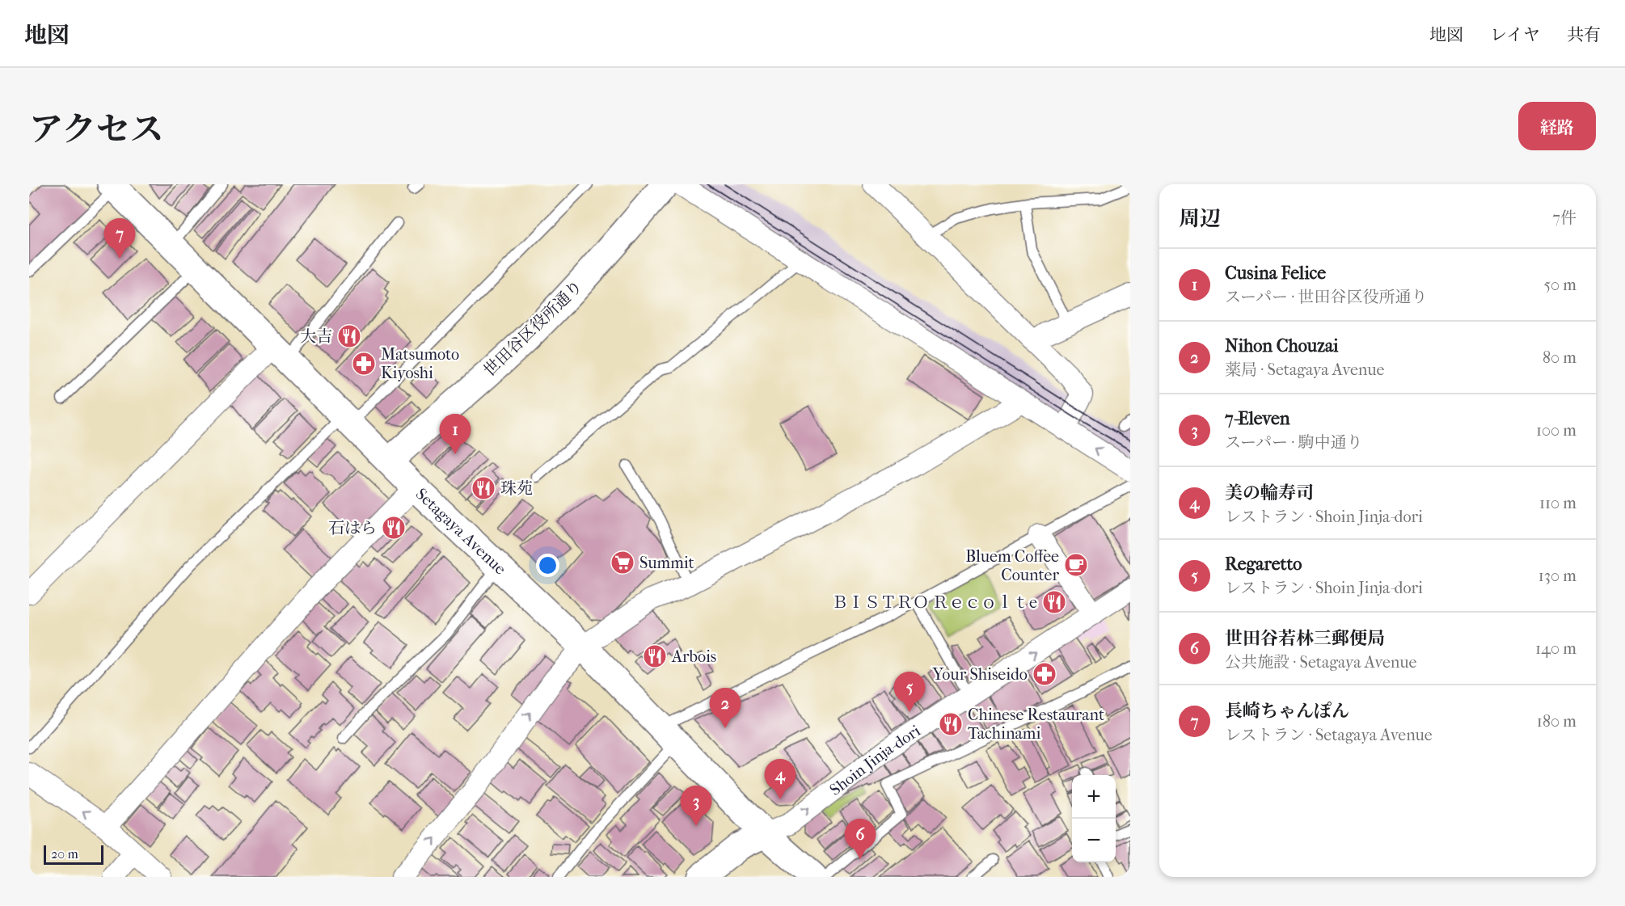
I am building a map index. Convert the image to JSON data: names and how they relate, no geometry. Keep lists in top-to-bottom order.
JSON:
{
  "streets": {
    "main road": ["世田谷区役所通り", "Setagaya Avenue"],
    "street": ["Shoin Jinja-dori"]
  },
  "crossings": [
    ["世田谷区役所通り", "Setagaya Avenue"],
    ["Setagaya Avenue", "Shoin Jinja-dori"]
  ],
  "one_way": ["Shoin Jinja-dori"],
  "places": {
    "restaurant": [
      "大吉",
      "珠苑",
      "石はら",
      "ＢＩＳＴＲＯ Ｒｅｃｏｌｔe",
      "Arbois",
      "Chinese Restaurant Tachinami"
    ],
    "pharmacy": ["Matsumoto Kiyoshi", "Your Shiseido"],
    "supermarket": ["Summit"],
    "cafe": ["Bluem Coffee Counter"]
  },
  "scale_bar": "20 m",
  "page": {
    "header": "地図",
    "nav": ["地図", "レイヤ", "共有"],
    "title": "アクセス",
    "buttons": "経路",
    "heading": ["周辺", "7件"],
    "pins": [
      "7",
      "1",
      "5",
      "2",
      "4",
      "3",
      "6"
    ],
    "list": [
      {
        "mark": "1",
        "name": "Cusina Felice",
        "note": "スーパー · 世田谷区役所通り",
        "value": "50 m"
      },
      {
        "mark": "2",
        "name": "Nihon Chouzai",
        "note": "薬局 · Setagaya Avenue",
        "value": "80 m"
      },
      {
        "mark": "3",
        "name": "7-Eleven",
        "note": "スーパー · 駒中通り",
        "value": "100 m"
      },
      {
        "mark": "4",
        "name": "美の輪寿司",
        "note": "レストラン · Shoin Jinja-dori",
        "value": "110 m"
      },
      {
        "mark": "5",
        "name": "Regaretto",
        "note": "レストラン · Shoin Jinja-dori",
        "value": "130 m"
      },
      {
        "mark": "6",
        "name": "世田谷若林三郵便局",
        "note": "公共施設 · Setagaya Avenue",
        "value": "140 m"
      },
      {
        "mark": "7",
        "name": "長崎ちゃんぽん",
        "note": "レストラン · Setagaya Avenue",
        "value": "180 m"
      }
    ],
    "map_buttons": ["+", "−"],
    "scale": "20 m"
  }
}
